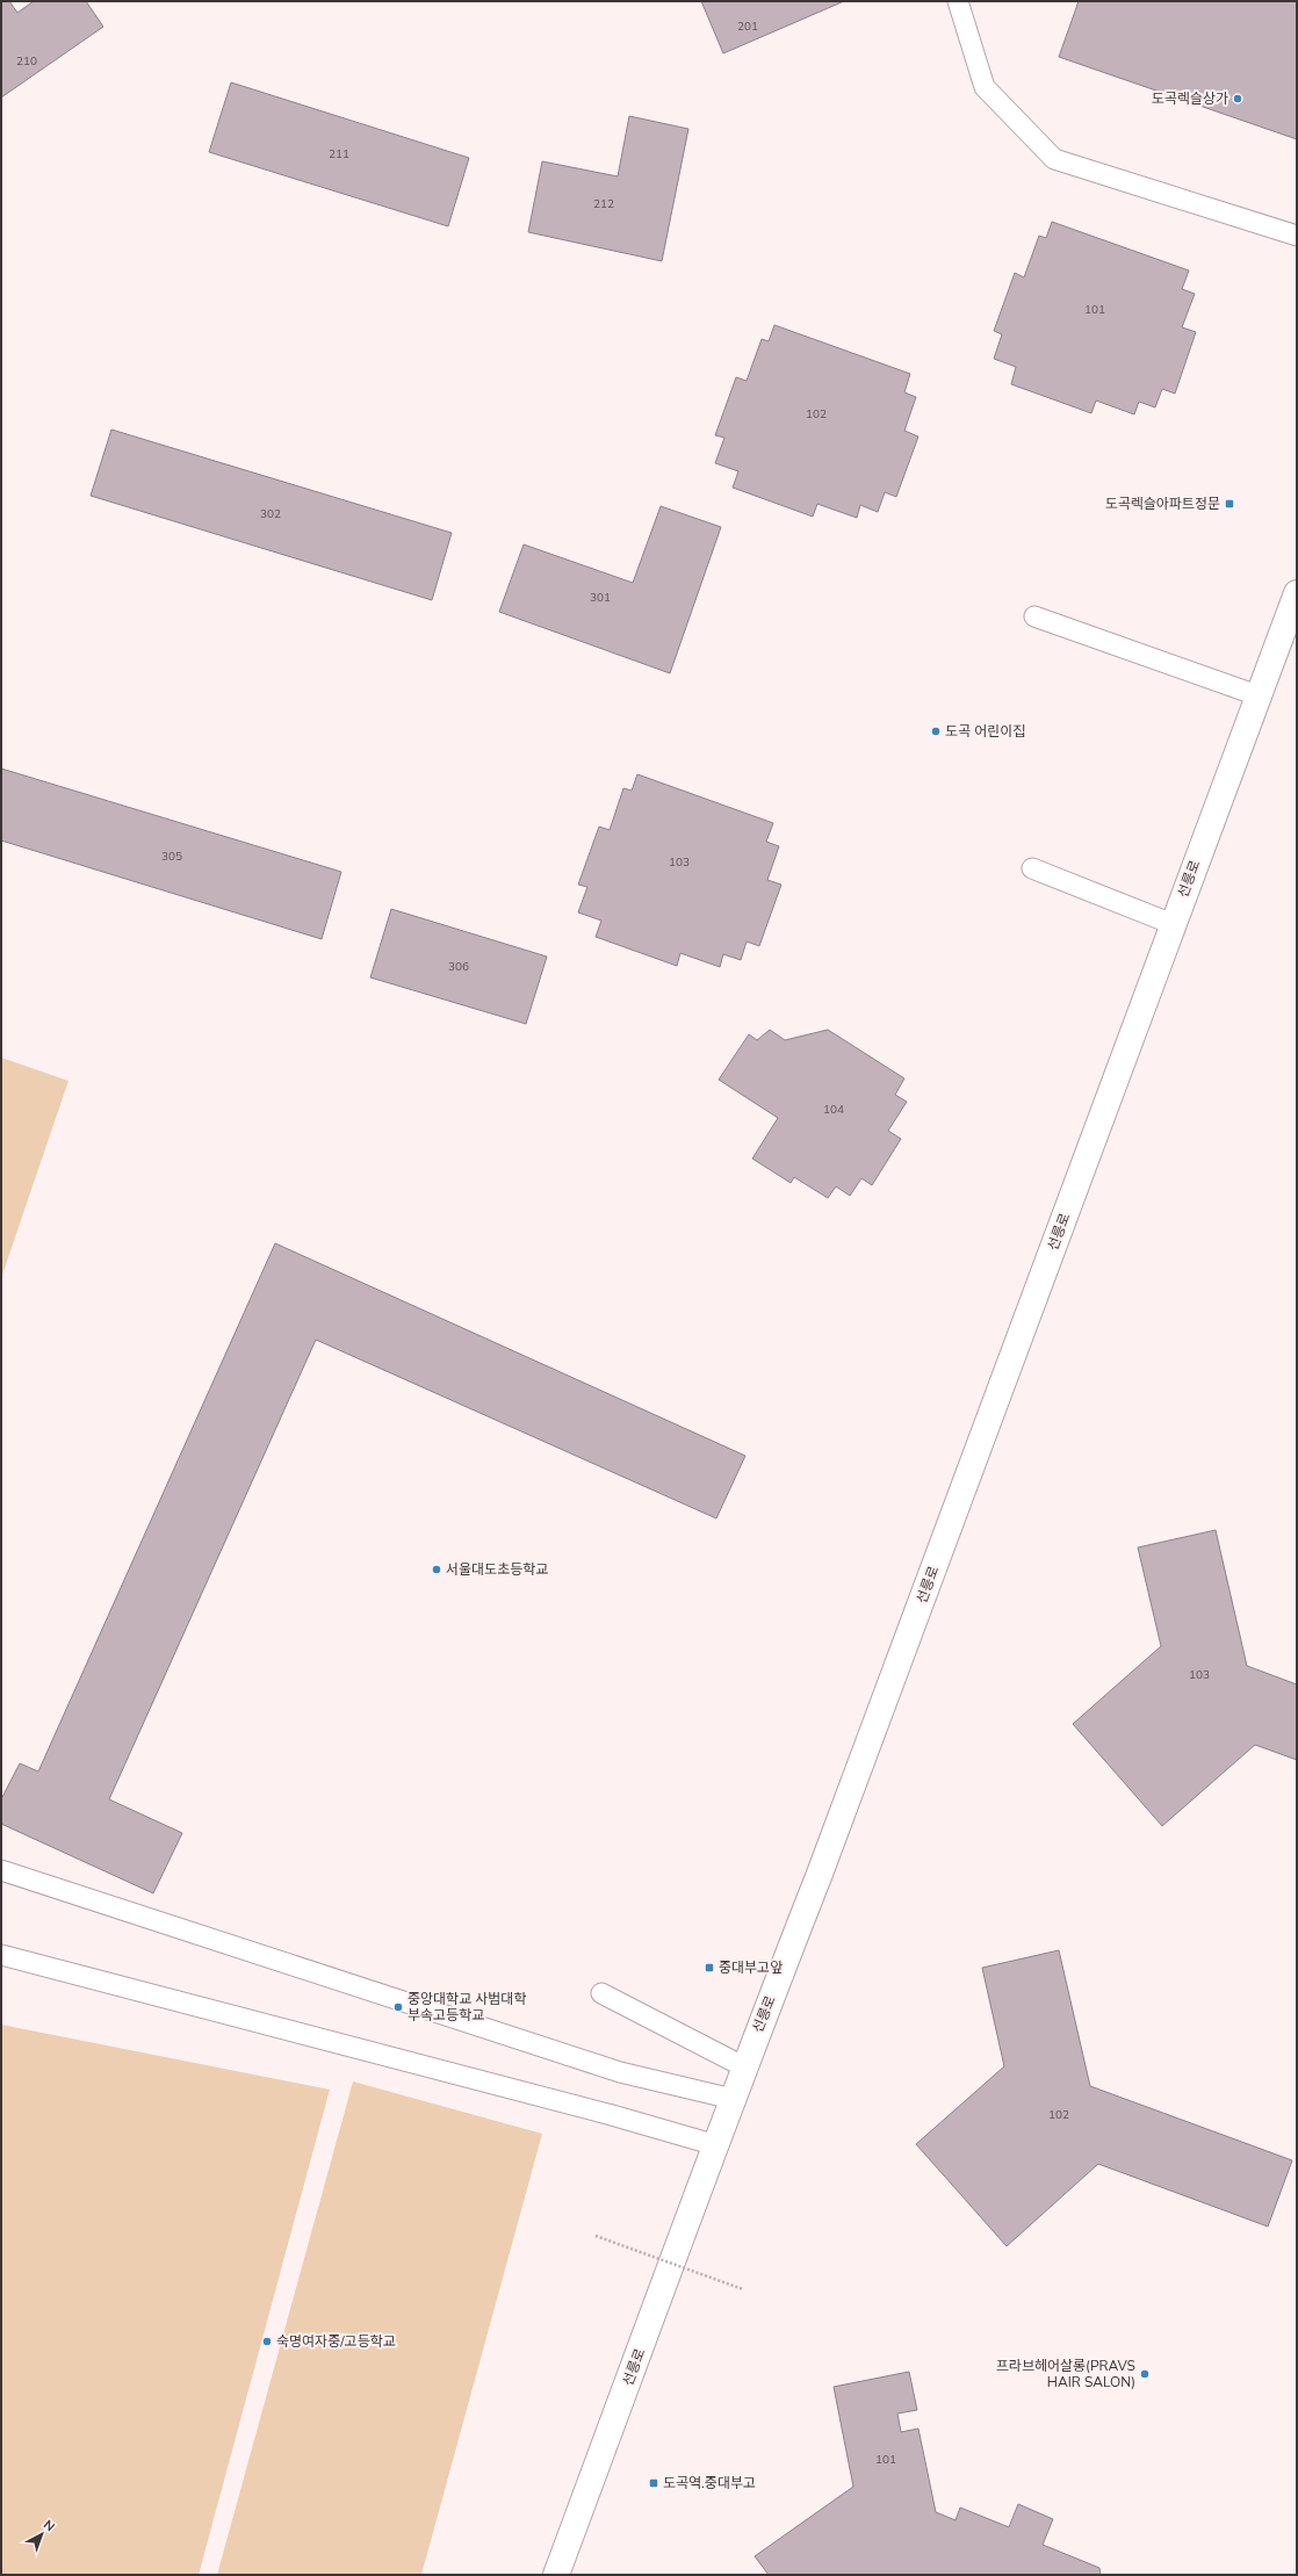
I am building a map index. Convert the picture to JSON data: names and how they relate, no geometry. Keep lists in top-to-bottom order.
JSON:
{
  "streets": {
    "main road": ["선릉로"]
  },
  "places": {
    "other": [
      "도곡렉슬상가",
      "도곡 어린이집",
      "서울대도초등학교",
      "중앙대학교 사범대학 부속고등학교",
      "숙명여자중/고등학교",
      "프라브헤어살롱(PRAVS HAIR SALON)"
    ],
    "transit": ["도곡렉슬아파트정문", "중대부고앞", "도곡역.중대부고"]
  },
  "house_numbers": [
    "201",
    "210",
    "211",
    "212",
    "101",
    "102",
    "302",
    "301",
    "305",
    "103",
    "306",
    "104",
    "103",
    "102",
    "101"
  ],
  "north": "top right"
}
